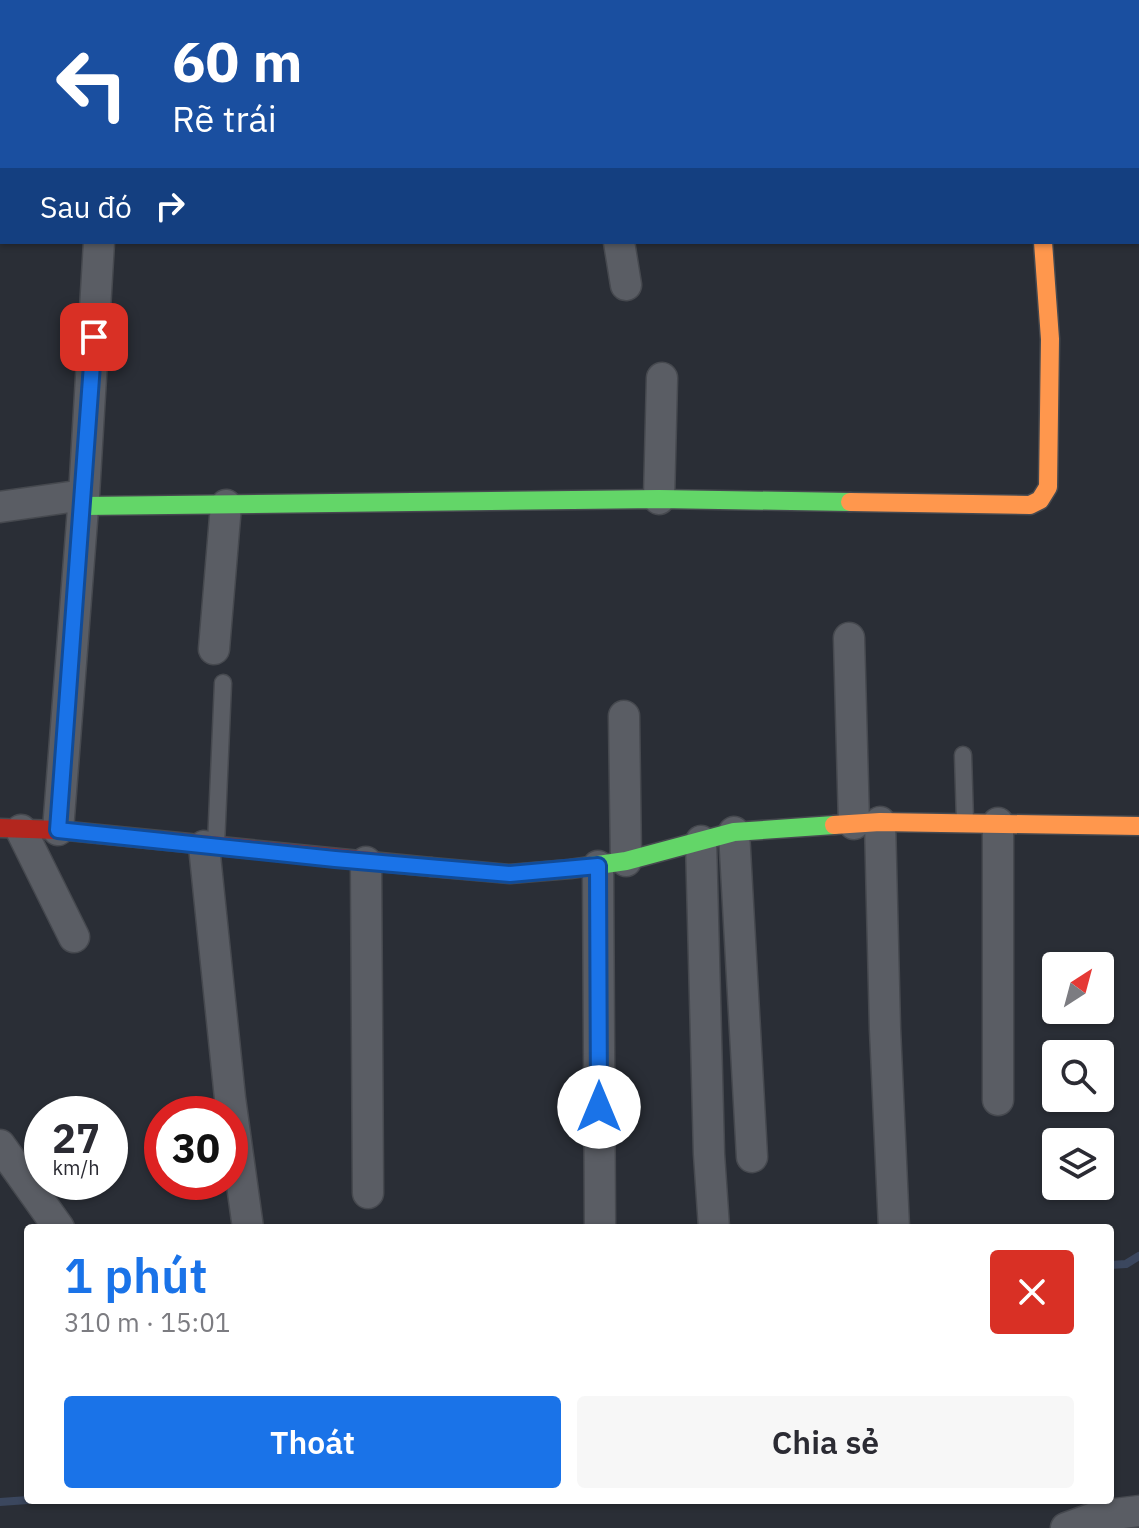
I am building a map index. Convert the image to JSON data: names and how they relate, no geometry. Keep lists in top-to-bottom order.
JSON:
{
  "north": "top right",
  "page": {
    "turn": ["60 m", "Rẽ trái"],
    "then": "Sau đó",
    "speed": "27 km/h",
    "limit": "30",
    "heading": ["1 phút", "310 m · 15:01"],
    "buttons": ["Thoát", "Chia sẻ"]
  }
}
